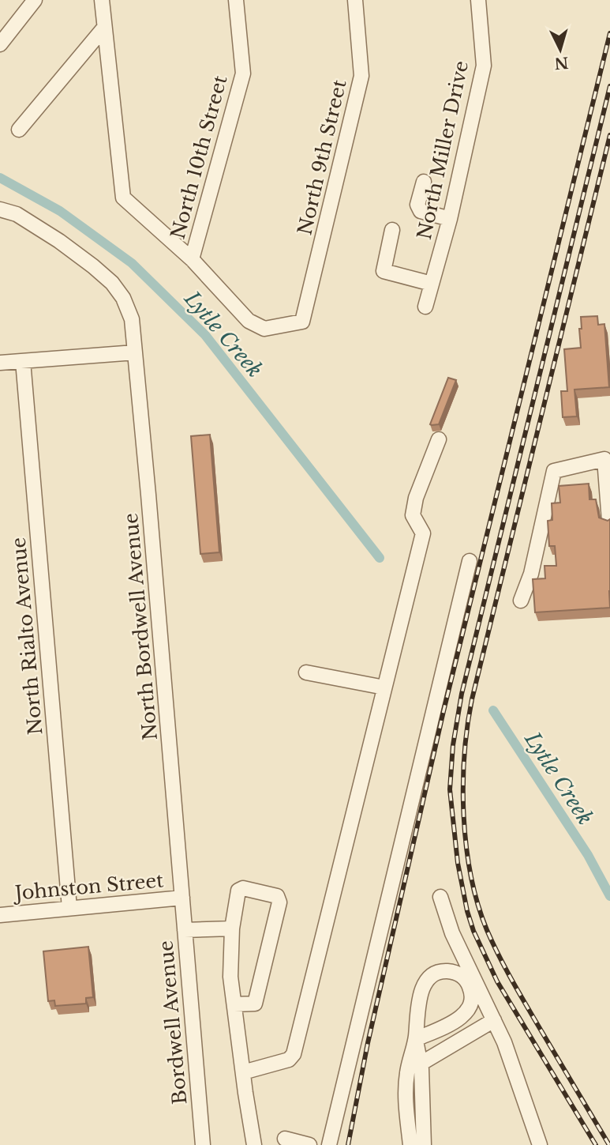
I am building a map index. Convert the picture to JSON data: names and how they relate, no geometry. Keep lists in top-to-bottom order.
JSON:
{
  "streets": {
    "street": [
      "North Miller Drive",
      "North 10th Street",
      "North 9th Street",
      "North Bordwell Avenue",
      "North Rialto Avenue",
      "Johnston Street",
      "Bordwell Avenue"
    ]
  },
  "crossings": [
    ["North 10th Street", "North 9th Street"],
    ["North Bordwell Avenue", "Johnston Street"],
    ["North Bordwell Avenue", "Bordwell Avenue"],
    ["North Rialto Avenue", "Johnston Street"],
    ["Johnston Street", "Bordwell Avenue"]
  ],
  "water": ["Lytle Creek"],
  "north": "bottom"
}
